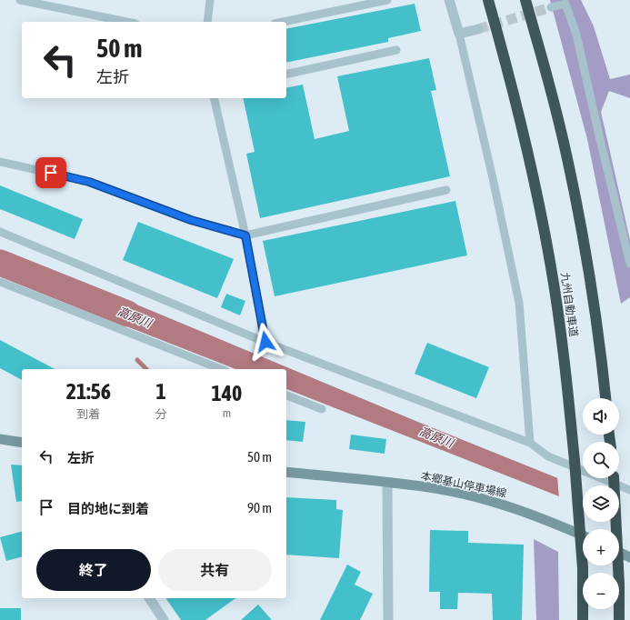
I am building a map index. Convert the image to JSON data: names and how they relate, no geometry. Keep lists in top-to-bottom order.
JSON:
{
  "streets": {
    "highway": ["九州自動車道"],
    "main road": ["本郷基山停車場線"]
  },
  "water": ["高原川"],
  "page": {
    "turn": ["50 m", "左折"],
    "eta": [
      "21:56",
      "到着",
      "1",
      "分",
      "140",
      "m"
    ],
    "map_buttons": ["+", "−"],
    "list": [
      {
        "name": "左折",
        "value": "50 m"
      },
      {
        "name": "目的地に到着",
        "value": "90 m"
      }
    ],
    "buttons": ["終了", "共有"]
  }
}
